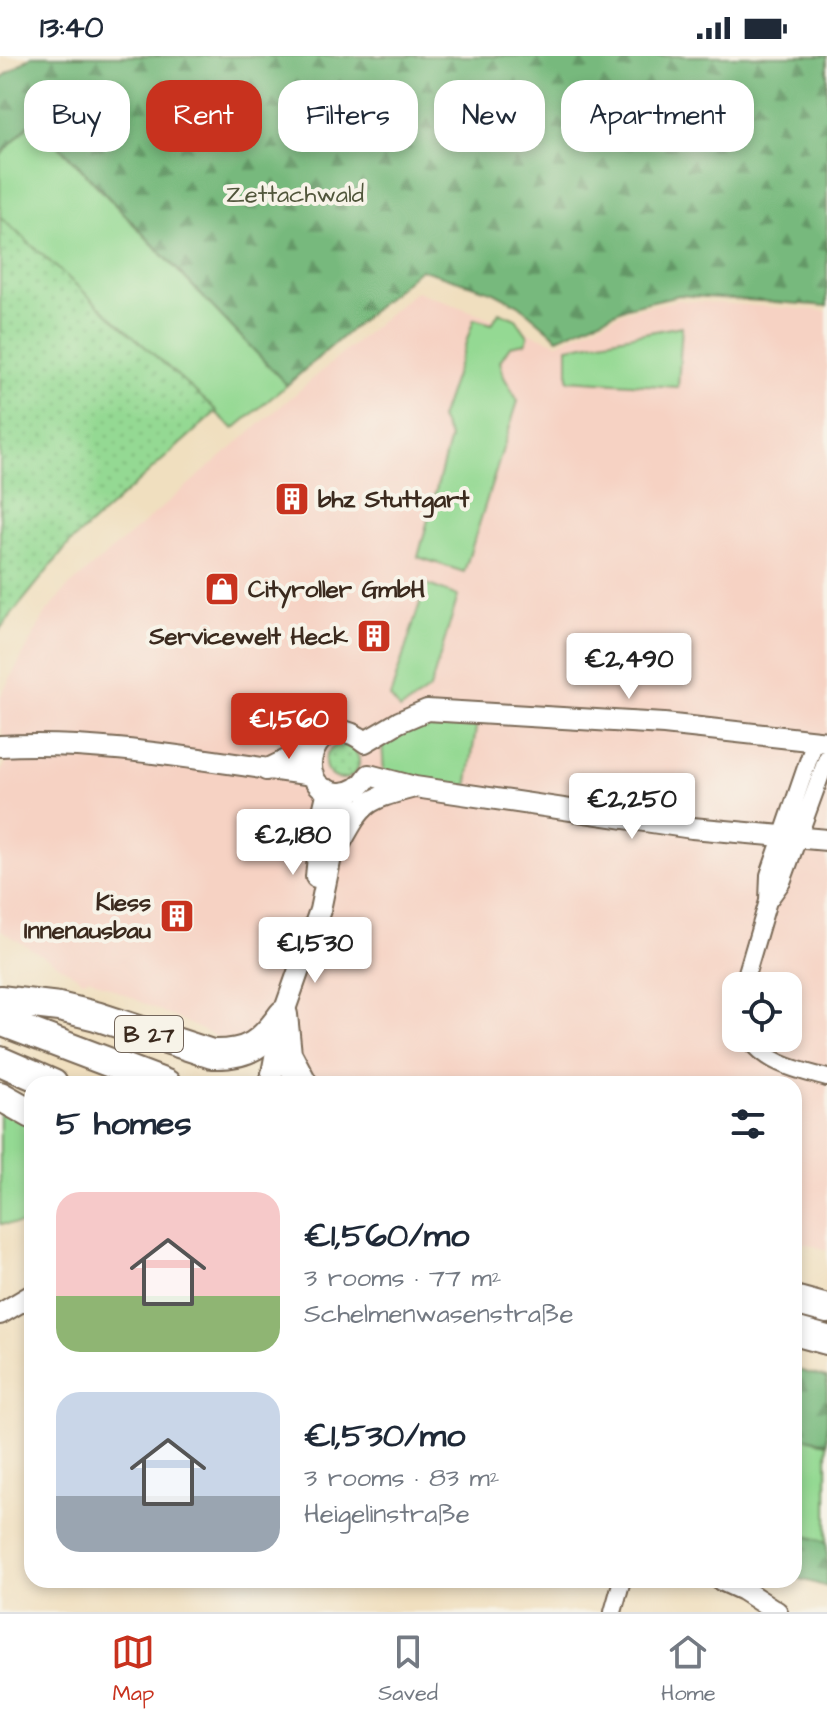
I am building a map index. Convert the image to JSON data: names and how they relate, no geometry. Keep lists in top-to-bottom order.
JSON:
{
  "streets": {
    "highway": ["B 27"]
  },
  "parks": ["Zettachwald"],
  "places": {
    "building": ["bhz Stuttgart", "Servicewelt Heck", "Kiess Innenausbau"],
    "shop": ["Cityroller GmbH"]
  },
  "page": {
    "status": "13:40",
    "chip": [
      "Buy",
      "Rent",
      "Filters",
      "New",
      "Apartment"
    ],
    "price": [
      "€2,490",
      "€1,560",
      "€2,250",
      "€2,180",
      "€1,530"
    ],
    "heading": "5 homes",
    "list": [
      {
        "name": "€1,560/mo",
        "note": "3 rooms · 77 m² · Schelmenwasenstraße"
      },
      {
        "name": "€1,530/mo",
        "note": "3 rooms · 83 m² · Heigelinstraße"
      }
    ],
    "tabs": ["Map", "Saved", "Home"]
  }
}
